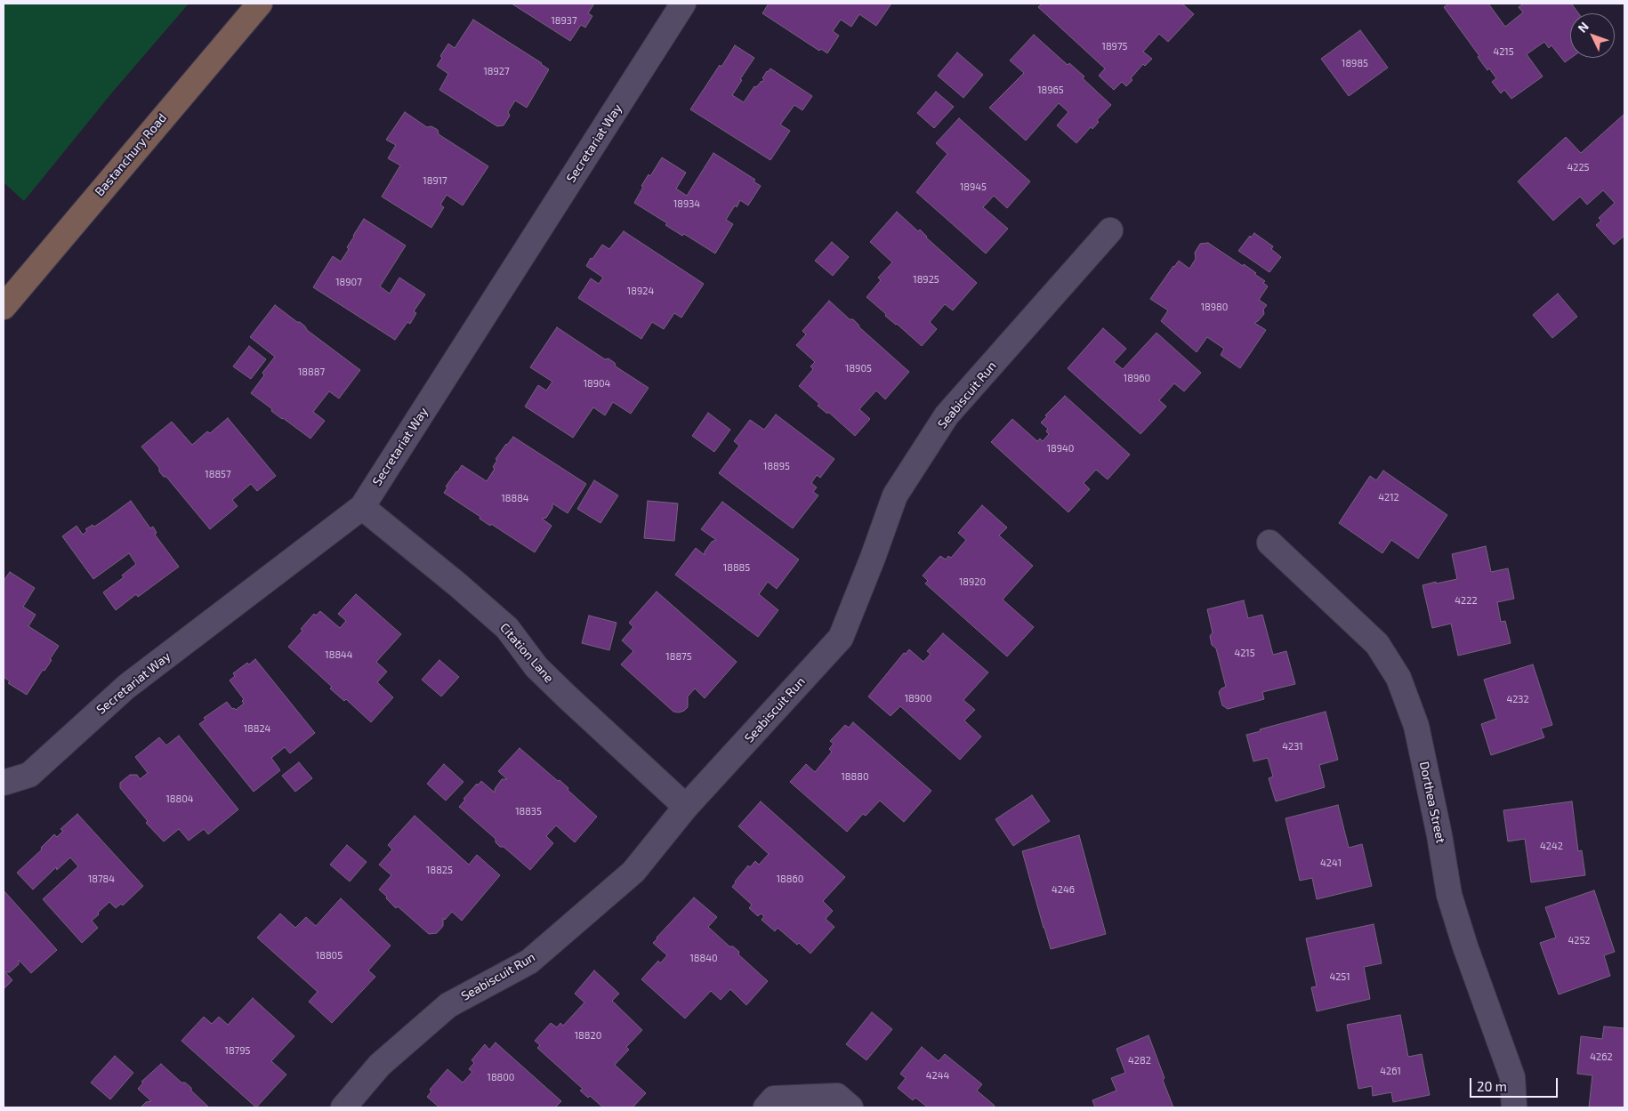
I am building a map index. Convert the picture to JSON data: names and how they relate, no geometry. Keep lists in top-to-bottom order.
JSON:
{
  "streets": {
    "main road": ["Bastanchury Road"],
    "street": [
      "Secretariat Way",
      "Seabiscuit Run",
      "Citation Lane",
      "Dorthea Street"
    ]
  },
  "crossings": [
    ["Secretariat Way", "Citation Lane"],
    ["Seabiscuit Run", "Citation Lane"]
  ],
  "house_numbers": [
    "18937",
    "18975",
    "4215",
    "18985",
    "18927",
    "18965",
    "4225",
    "18917",
    "18945",
    "18934",
    "18925",
    "18907",
    "18924",
    "18980",
    "18905",
    "18887",
    "18960",
    "18904",
    "18940",
    "18895",
    "18857",
    "4212",
    "18884",
    "18885",
    "18920",
    "4222",
    "4215",
    "18844",
    "18875",
    "18900",
    "4232",
    "18824",
    "4231",
    "18880",
    "18804",
    "18835",
    "4242",
    "4241",
    "18825",
    "18784",
    "18860",
    "4246",
    "4252",
    "18805",
    "18840",
    "4251",
    "18820",
    "18795",
    "4262",
    "4282",
    "4261",
    "4244",
    "18800"
  ],
  "scale_bar": "20 m",
  "north": "top left"
}
